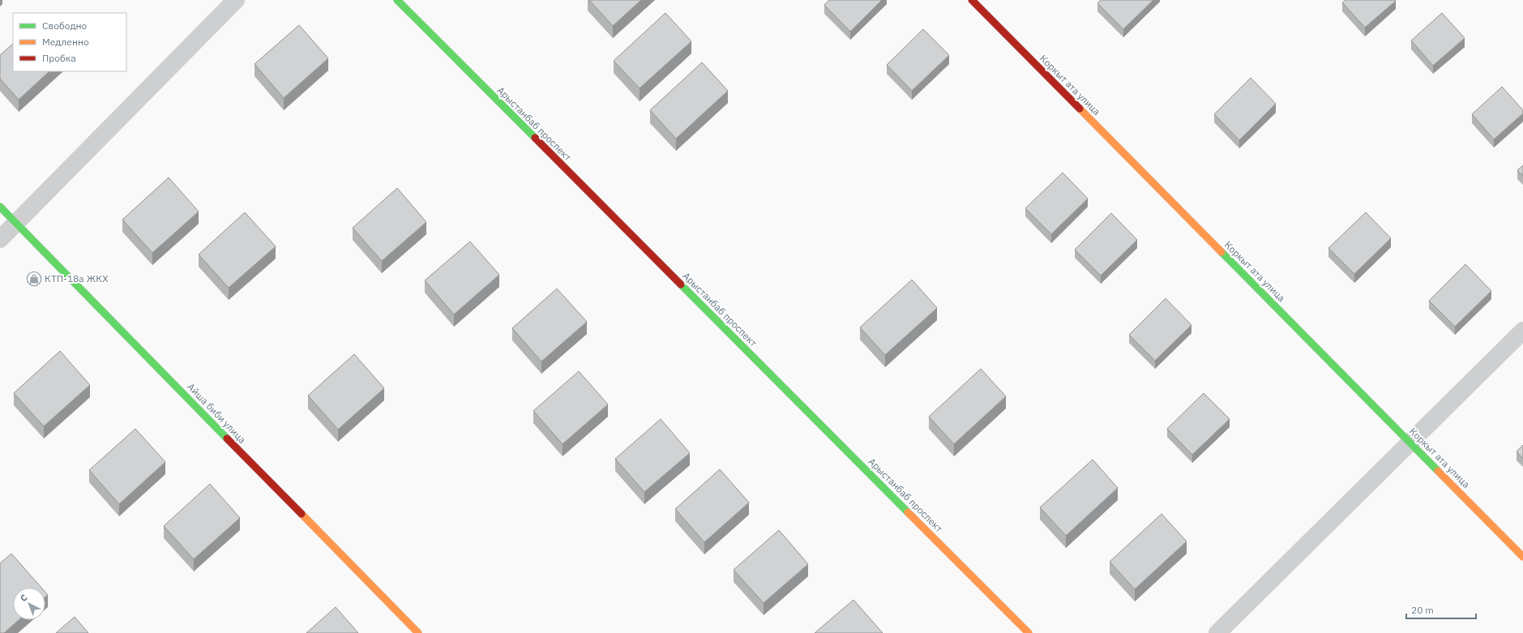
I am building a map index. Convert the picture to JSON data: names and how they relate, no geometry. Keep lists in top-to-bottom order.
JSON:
{
  "streets": {
    "street": ["Коркыт ата улица", "Арыстанбаб проспект", "Айша биби улица"]
  },
  "places": {
    "shop": ["КТП-18а ЖКХ"]
  },
  "legend": ["Свободно", "Медленно", "Пробка"],
  "scale_bar": "20 m",
  "north": "top left"
}
